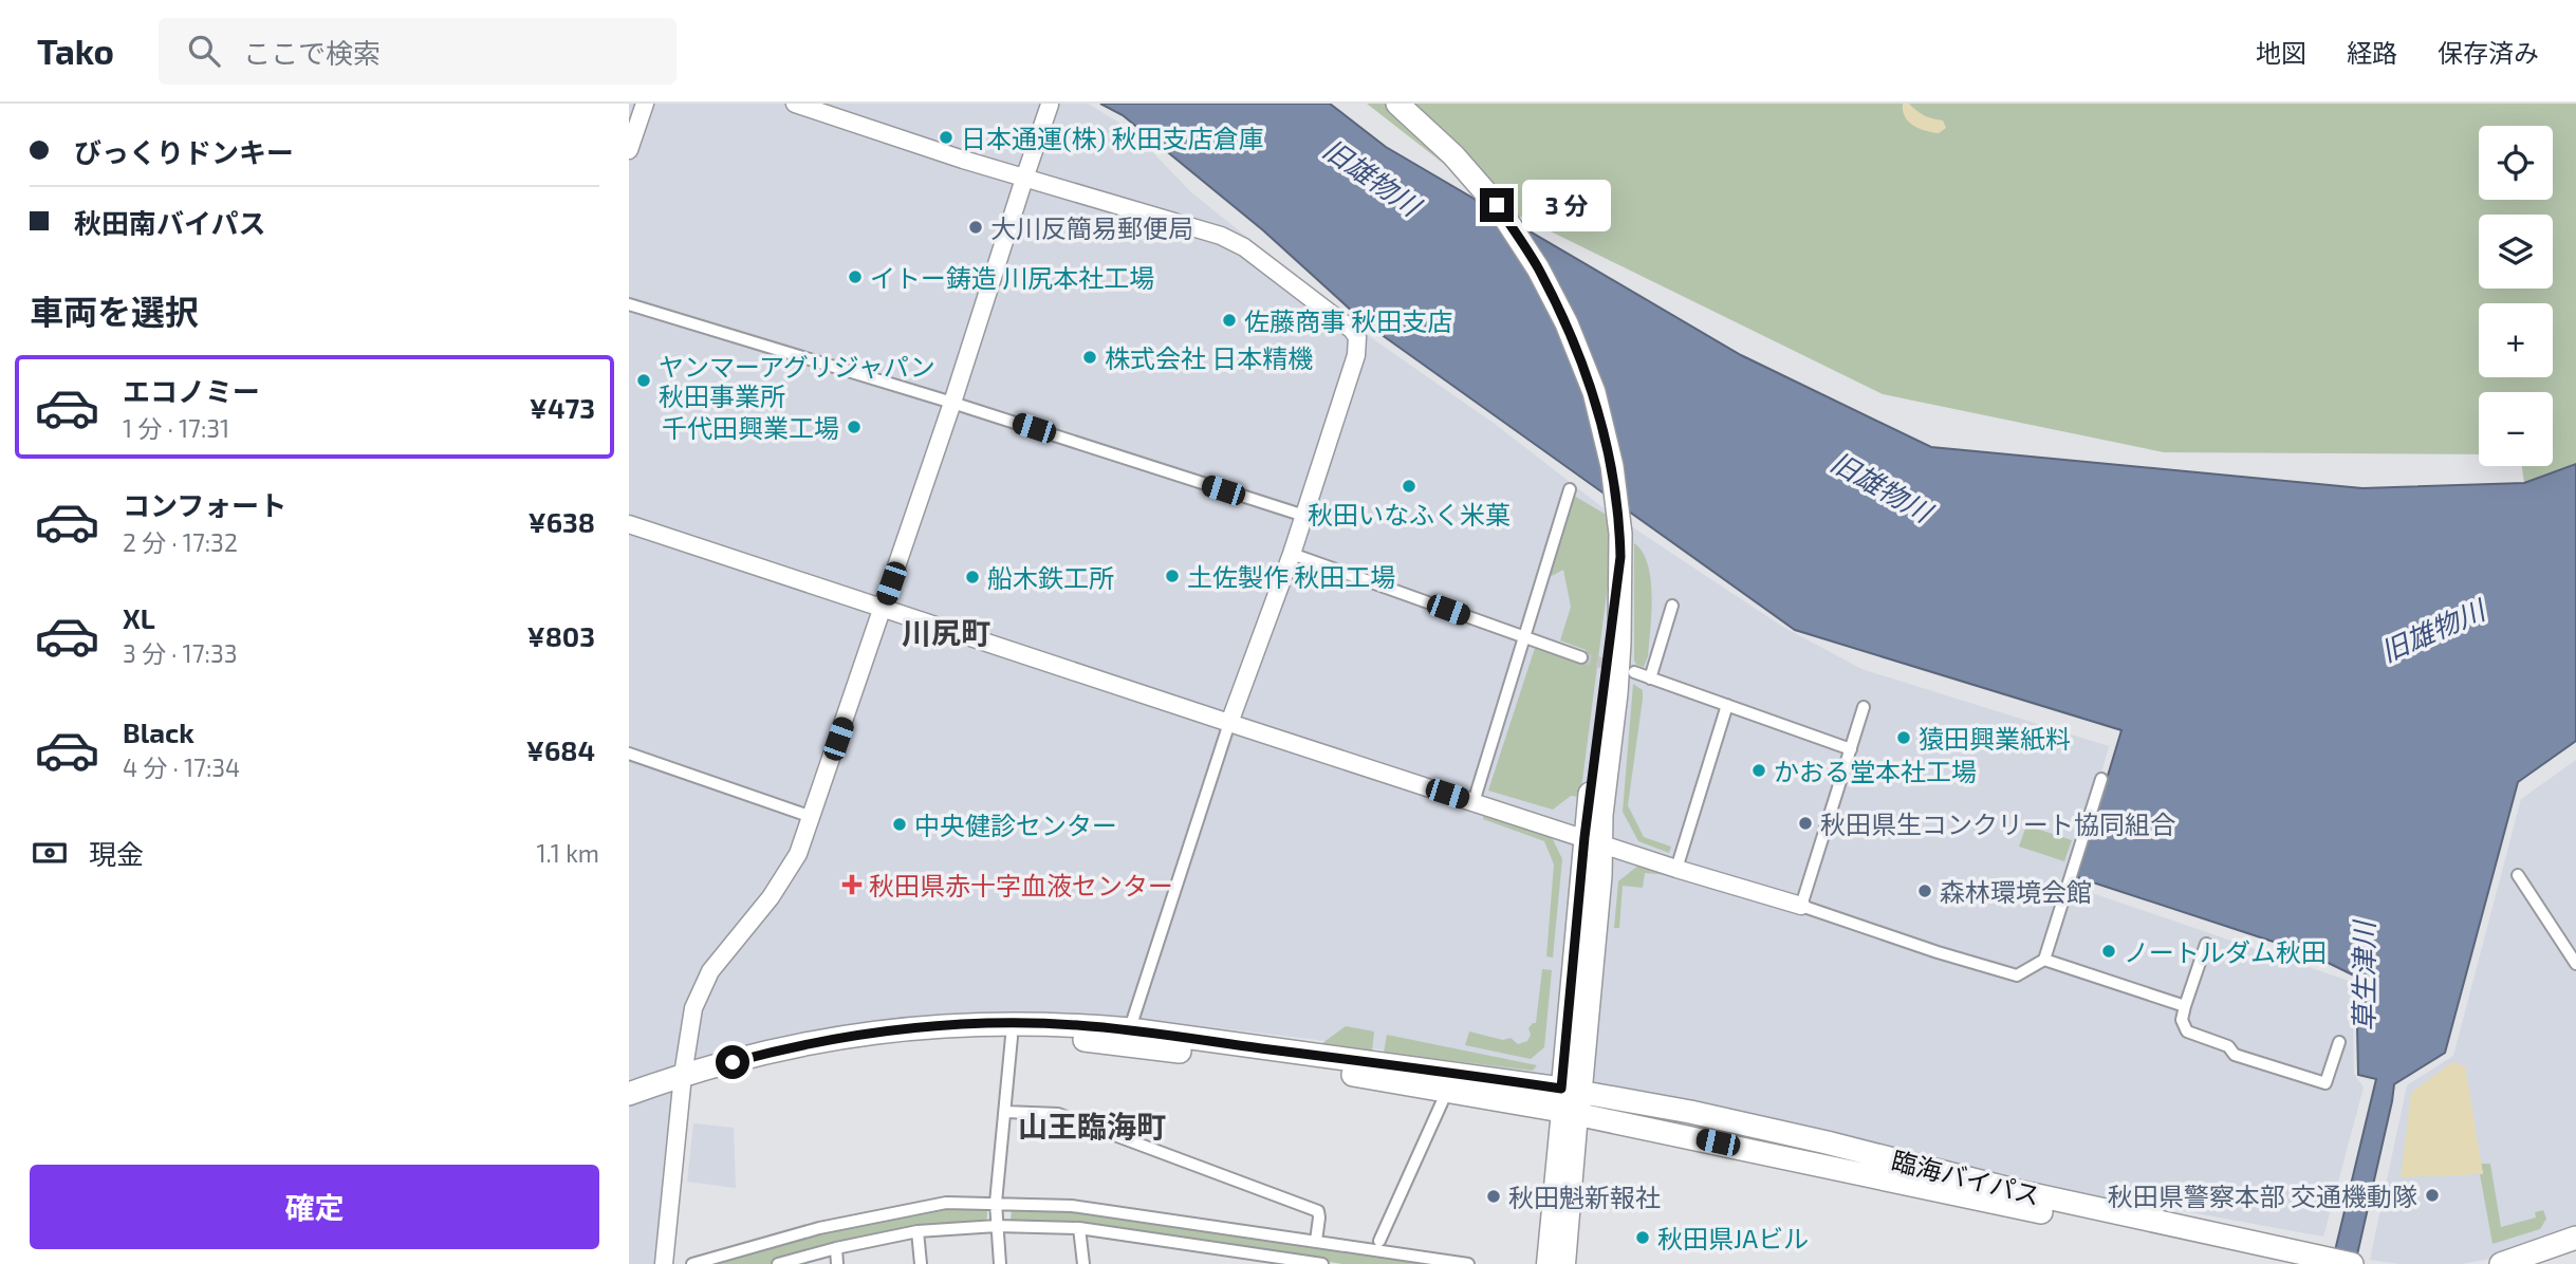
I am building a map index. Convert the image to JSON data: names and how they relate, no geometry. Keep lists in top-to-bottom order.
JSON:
{
  "streets": {
    "highway": ["臨海バイパス"]
  },
  "districts": ["川尻町", "山王臨海町"],
  "water": ["旧雄物川", "草生津川"],
  "places": {
    "other": [
      "日本通運(株) 秋田支店倉庫",
      "大川反簡易郵便局",
      "イトー鋳造 川尻本社工場",
      "佐藤商事 秋田支店",
      "株式会社 日本精機",
      "ヤンマーアグリジャパン 秋田事業所",
      "千代田興業工場",
      "秋田いなふく米菓",
      "土佐製作 秋田工場",
      "船木鉄工所",
      "猿田興業紙料",
      "かおる堂本社工場",
      "秋田県生コンクリート協同組合",
      "中央健診センター",
      "森林環境会館",
      "ノートルダム秋田",
      "秋田県警察本部 交通機動隊",
      "秋田魁新報社",
      "秋田県JAビル"
    ],
    "health": ["秋田県赤十字血液センター"]
  },
  "page": {
    "header": "Tako",
    "search": "ここで検索",
    "nav": ["地図", "経路", "保存済み"],
    "banner": ["びっくりドンキー", "秋田南バイパス"],
    "map_buttons": ["+", "−"],
    "bubble": "3 分",
    "heading": "車両を選択",
    "list": [
      {
        "name": "エコノミー",
        "note": "1 分 · 17:31",
        "value": "¥473"
      },
      {
        "name": "コンフォート",
        "note": "2 分 · 17:32",
        "value": "¥638"
      },
      {
        "name": "XL",
        "note": "3 分 · 17:33",
        "value": "¥803"
      },
      {
        "name": "Black",
        "note": "4 分 · 17:34",
        "value": "¥684"
      }
    ],
    "pay": ["現金", "1.1 km"],
    "buttons": "確定"
  }
}
